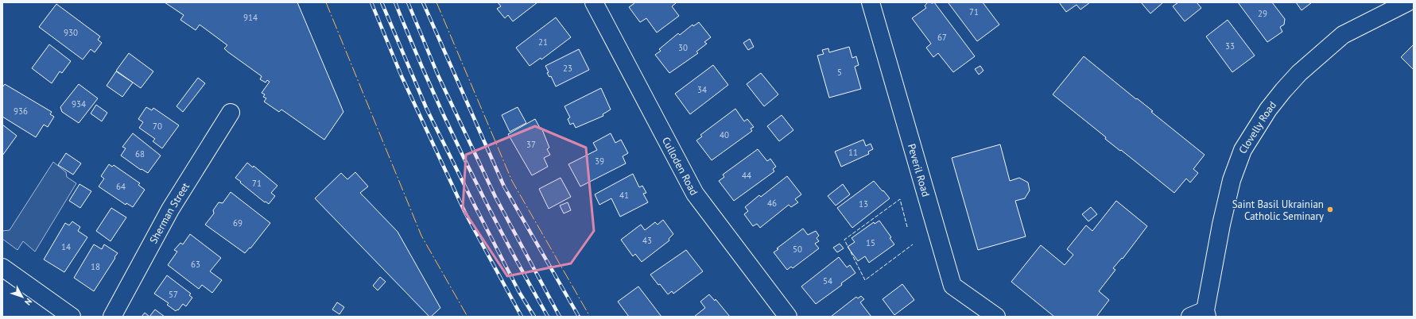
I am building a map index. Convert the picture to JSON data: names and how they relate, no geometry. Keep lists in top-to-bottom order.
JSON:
{
  "streets": {
    "street": [
      "Clovelly Road",
      "Culloden Road",
      "Peveril Road",
      "Sherman Street"
    ]
  },
  "places": ["Saint Basil Ukrainian Catholic Seminary"],
  "house_numbers": [
    "71",
    "29",
    "914",
    "930",
    "67",
    "21",
    "33",
    "30",
    "23",
    "5",
    "34",
    "934",
    "936",
    "70",
    "40",
    "37",
    "11",
    "68",
    "39",
    "44",
    "71",
    "64",
    "41",
    "46",
    "13",
    "69",
    "43",
    "15",
    "14",
    "50",
    "63",
    "18",
    "54",
    "57"
  ],
  "north": "bottom right"
}
